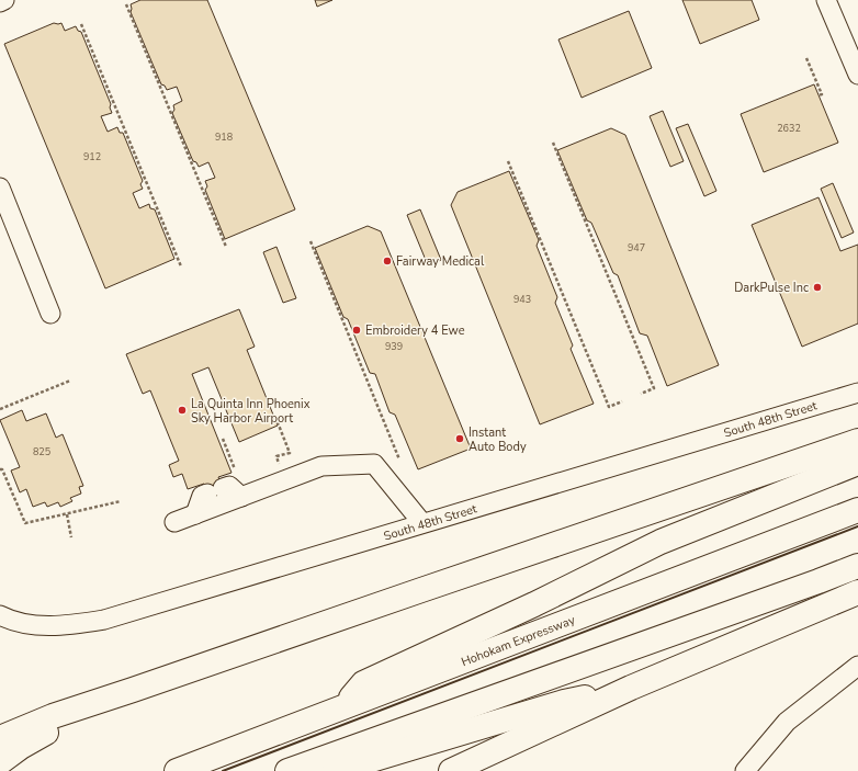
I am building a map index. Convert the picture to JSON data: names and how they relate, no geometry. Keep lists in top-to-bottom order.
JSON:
{
  "streets": {
    "highway": ["Hohokam Expressway"],
    "street": ["South 48th Street"]
  },
  "places": [
    "Fairway Medical",
    "DarkPulse Inc",
    "Embroidery 4 Ewe",
    "La Quinta Inn Phoenix Sky Harbor Airport",
    "Instant Auto Body"
  ],
  "house_numbers": [
    "2632",
    "918",
    "912",
    "947",
    "943",
    "939",
    "825"
  ]
}
